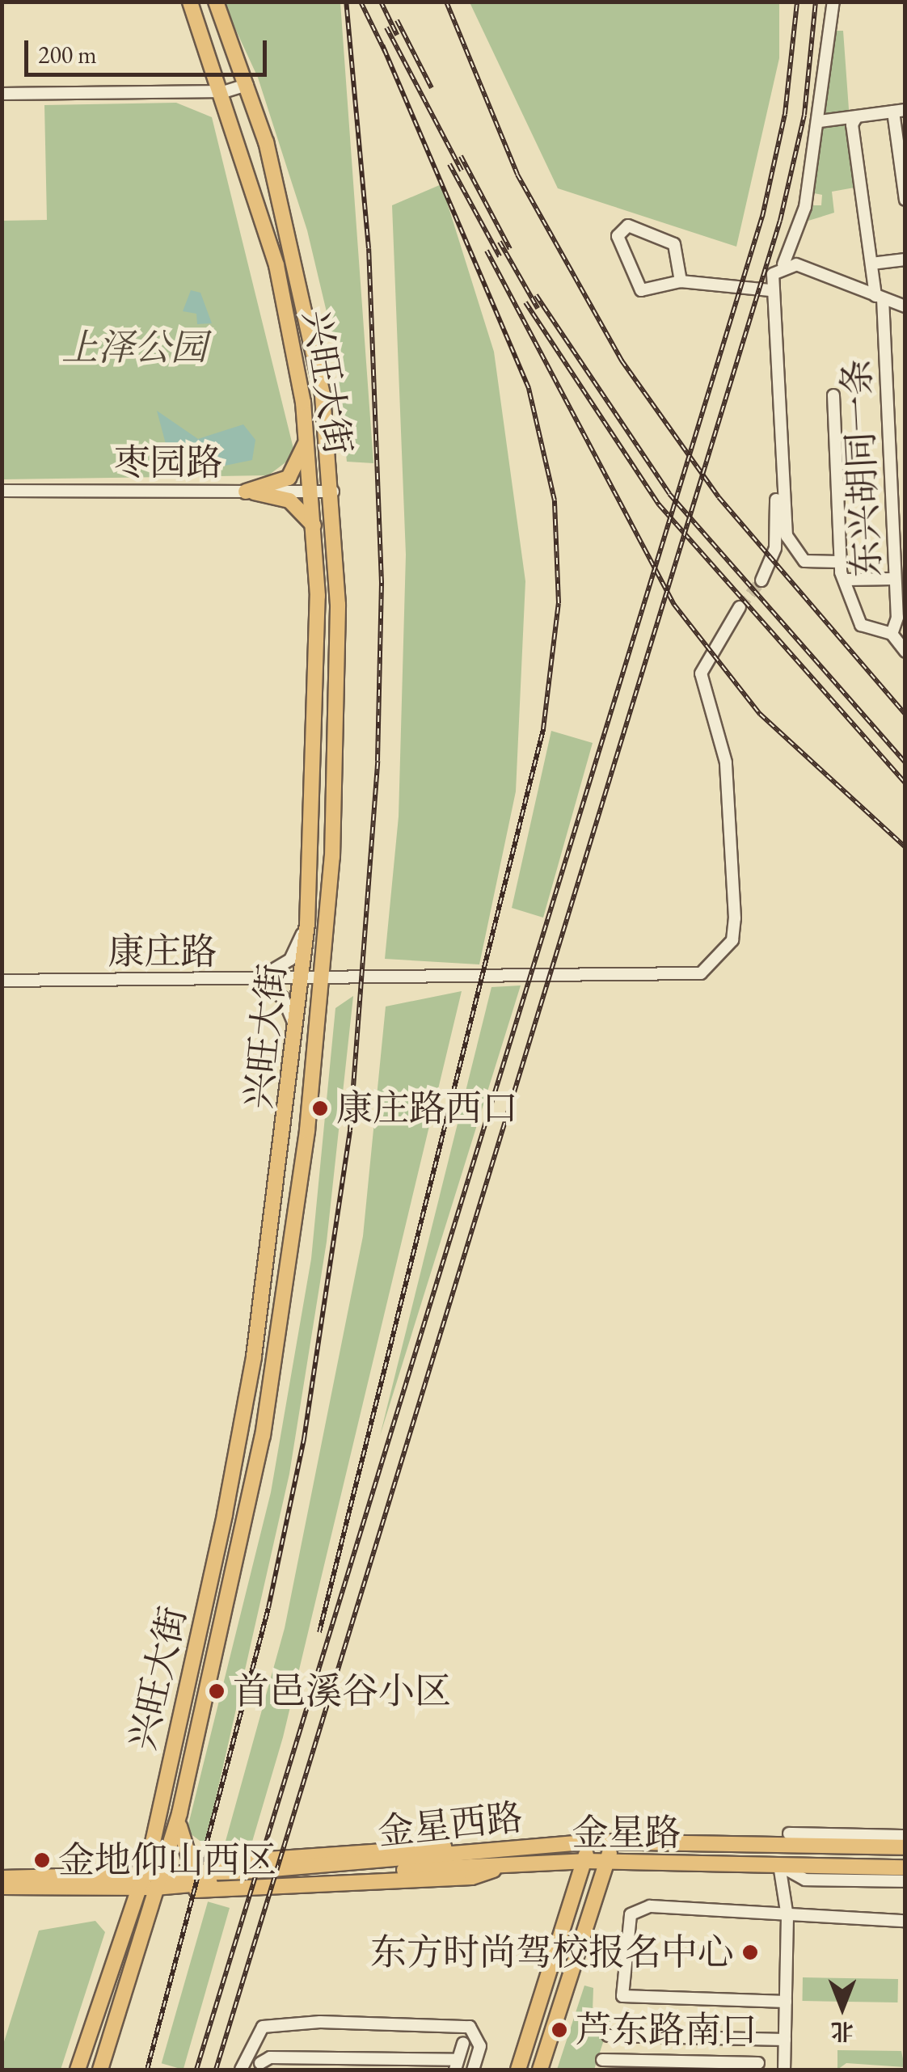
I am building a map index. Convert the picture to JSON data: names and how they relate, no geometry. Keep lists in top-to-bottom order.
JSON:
{
  "streets": {
    "main road": ["兴旺大街", "金星西路", "金星路"],
    "street": ["枣园路", "东兴胡同一条", "康庄路"]
  },
  "crossings": [
    ["兴旺大街", "枣园路"],
    ["兴旺大街", "康庄路"],
    ["兴旺大街", "金星西路"],
    ["兴旺大街", "金星路"],
    ["金星西路", "金星路"]
  ],
  "parks": ["上泽公园"],
  "places": [
    "康庄路西口",
    "首邑溪谷小区",
    "金地仰山西区",
    "东方时尚驾校报名中心",
    "芦东路南口"
  ],
  "scale_bar": "200 m",
  "north": "bottom"
}
